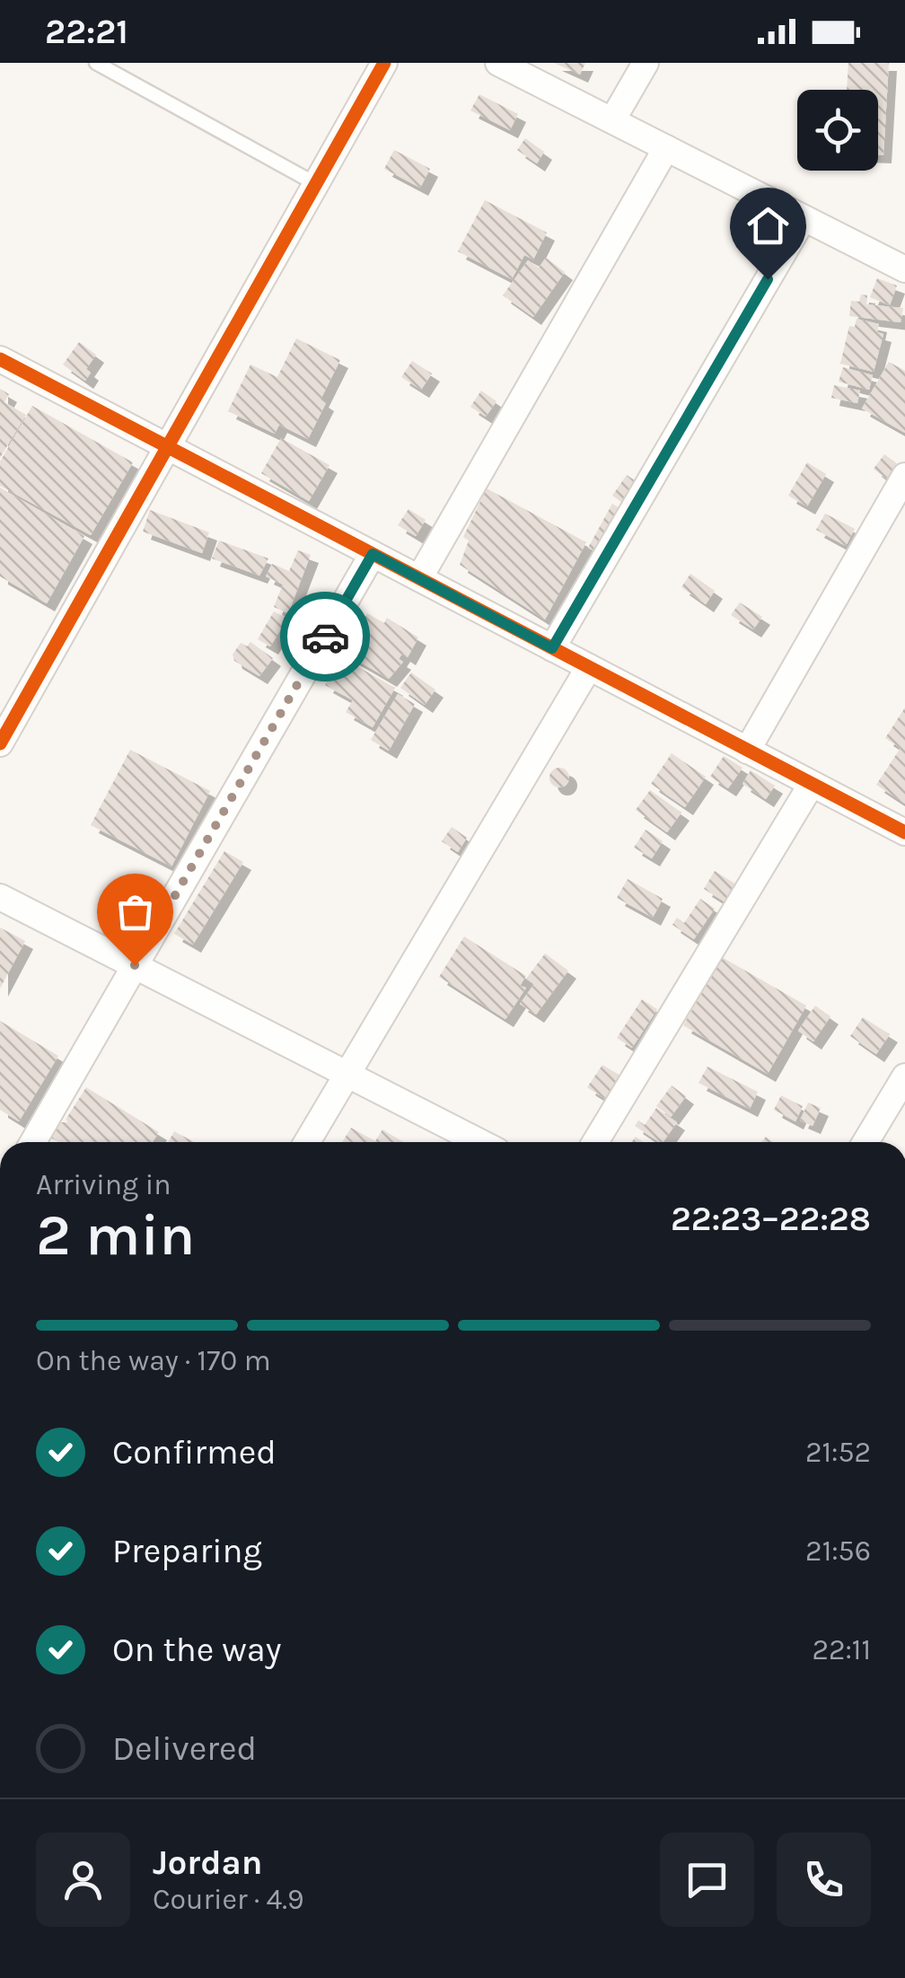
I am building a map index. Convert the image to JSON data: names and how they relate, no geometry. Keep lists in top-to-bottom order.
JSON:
{
  "page": {
    "status": "22:21",
    "heading": ["2 min", "Arriving in", "22:23–22:28"],
    "panel": ["Jordan", "Courier · 4.9"],
    "bar": "On the way · 170 m",
    "list": [
      ["Confirmed", "21:52"],
      ["Preparing", "21:56"],
      ["On the way", "22:11"],
      "Delivered"
    ]
  }
}
